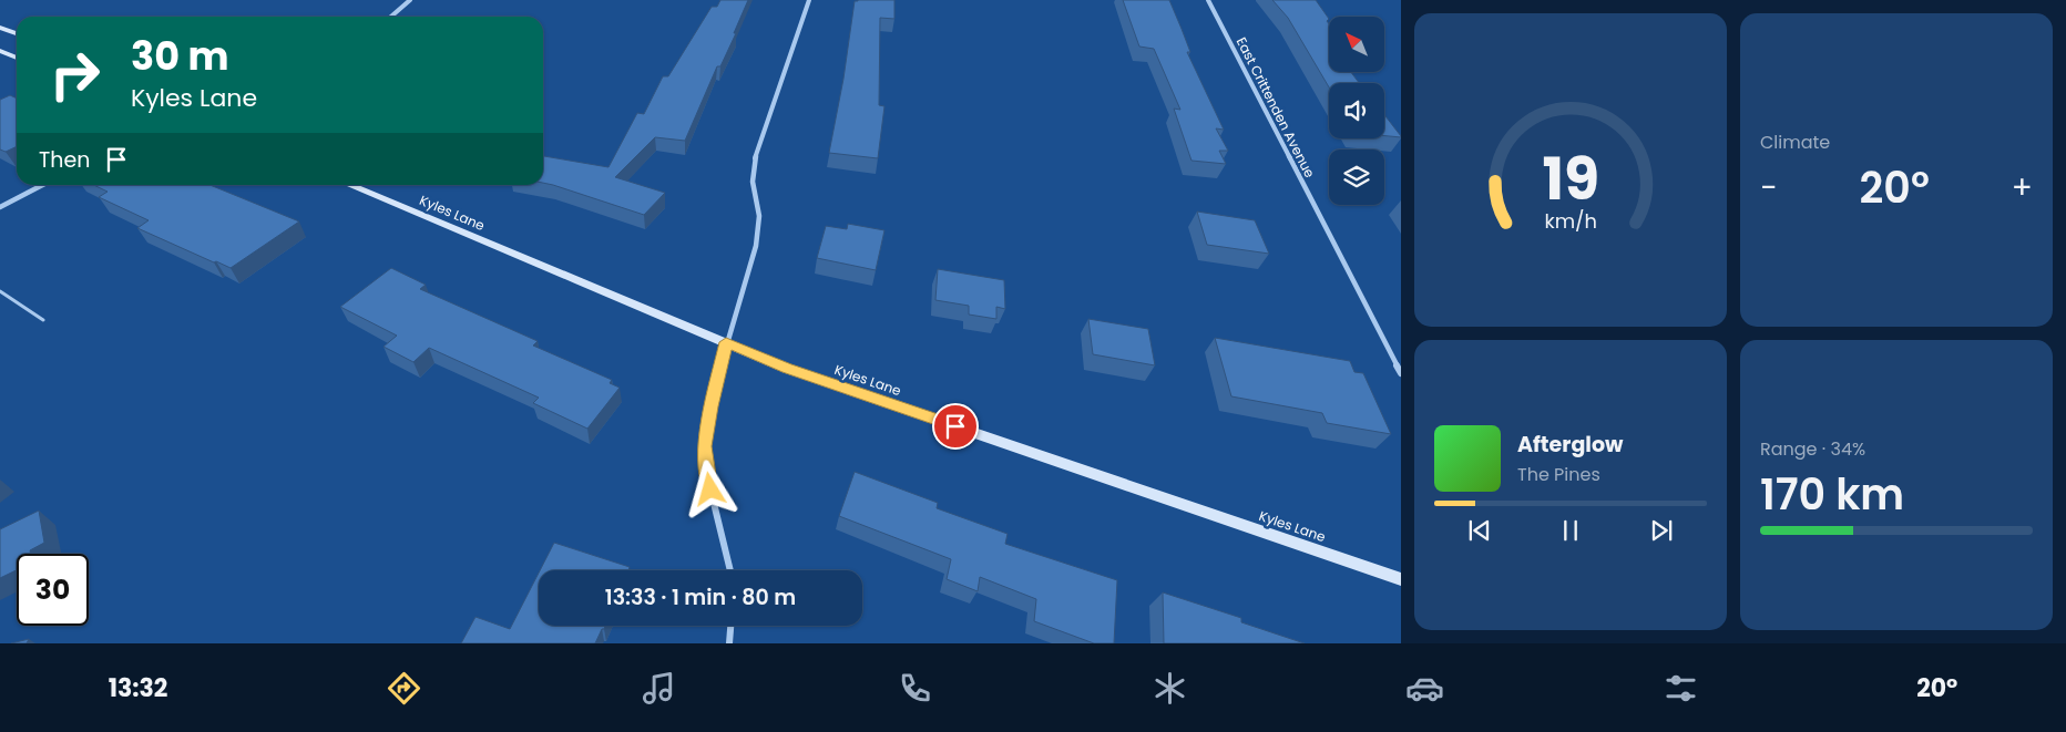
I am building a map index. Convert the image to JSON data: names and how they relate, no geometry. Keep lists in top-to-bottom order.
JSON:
{
  "streets": {
    "main road": ["Kyles Lane"],
    "street": ["East Crittenden Avenue"]
  },
  "north": "top left",
  "page": {
    "tile": [
      "Climate",
      ["Range · 34%", "170 km"]
    ],
    "turn": ["30 m", "Kyles Lane"],
    "then": "Then",
    "heat": ["−", "20°", "+"],
    "song": ["Afterglow", "The Pines"],
    "limit": "30",
    "trip": "13:33 · 1 min · 80 m",
    "tabs": ["13:32", "20°"],
    "gauge": ["19", "km/h"]
  }
}
